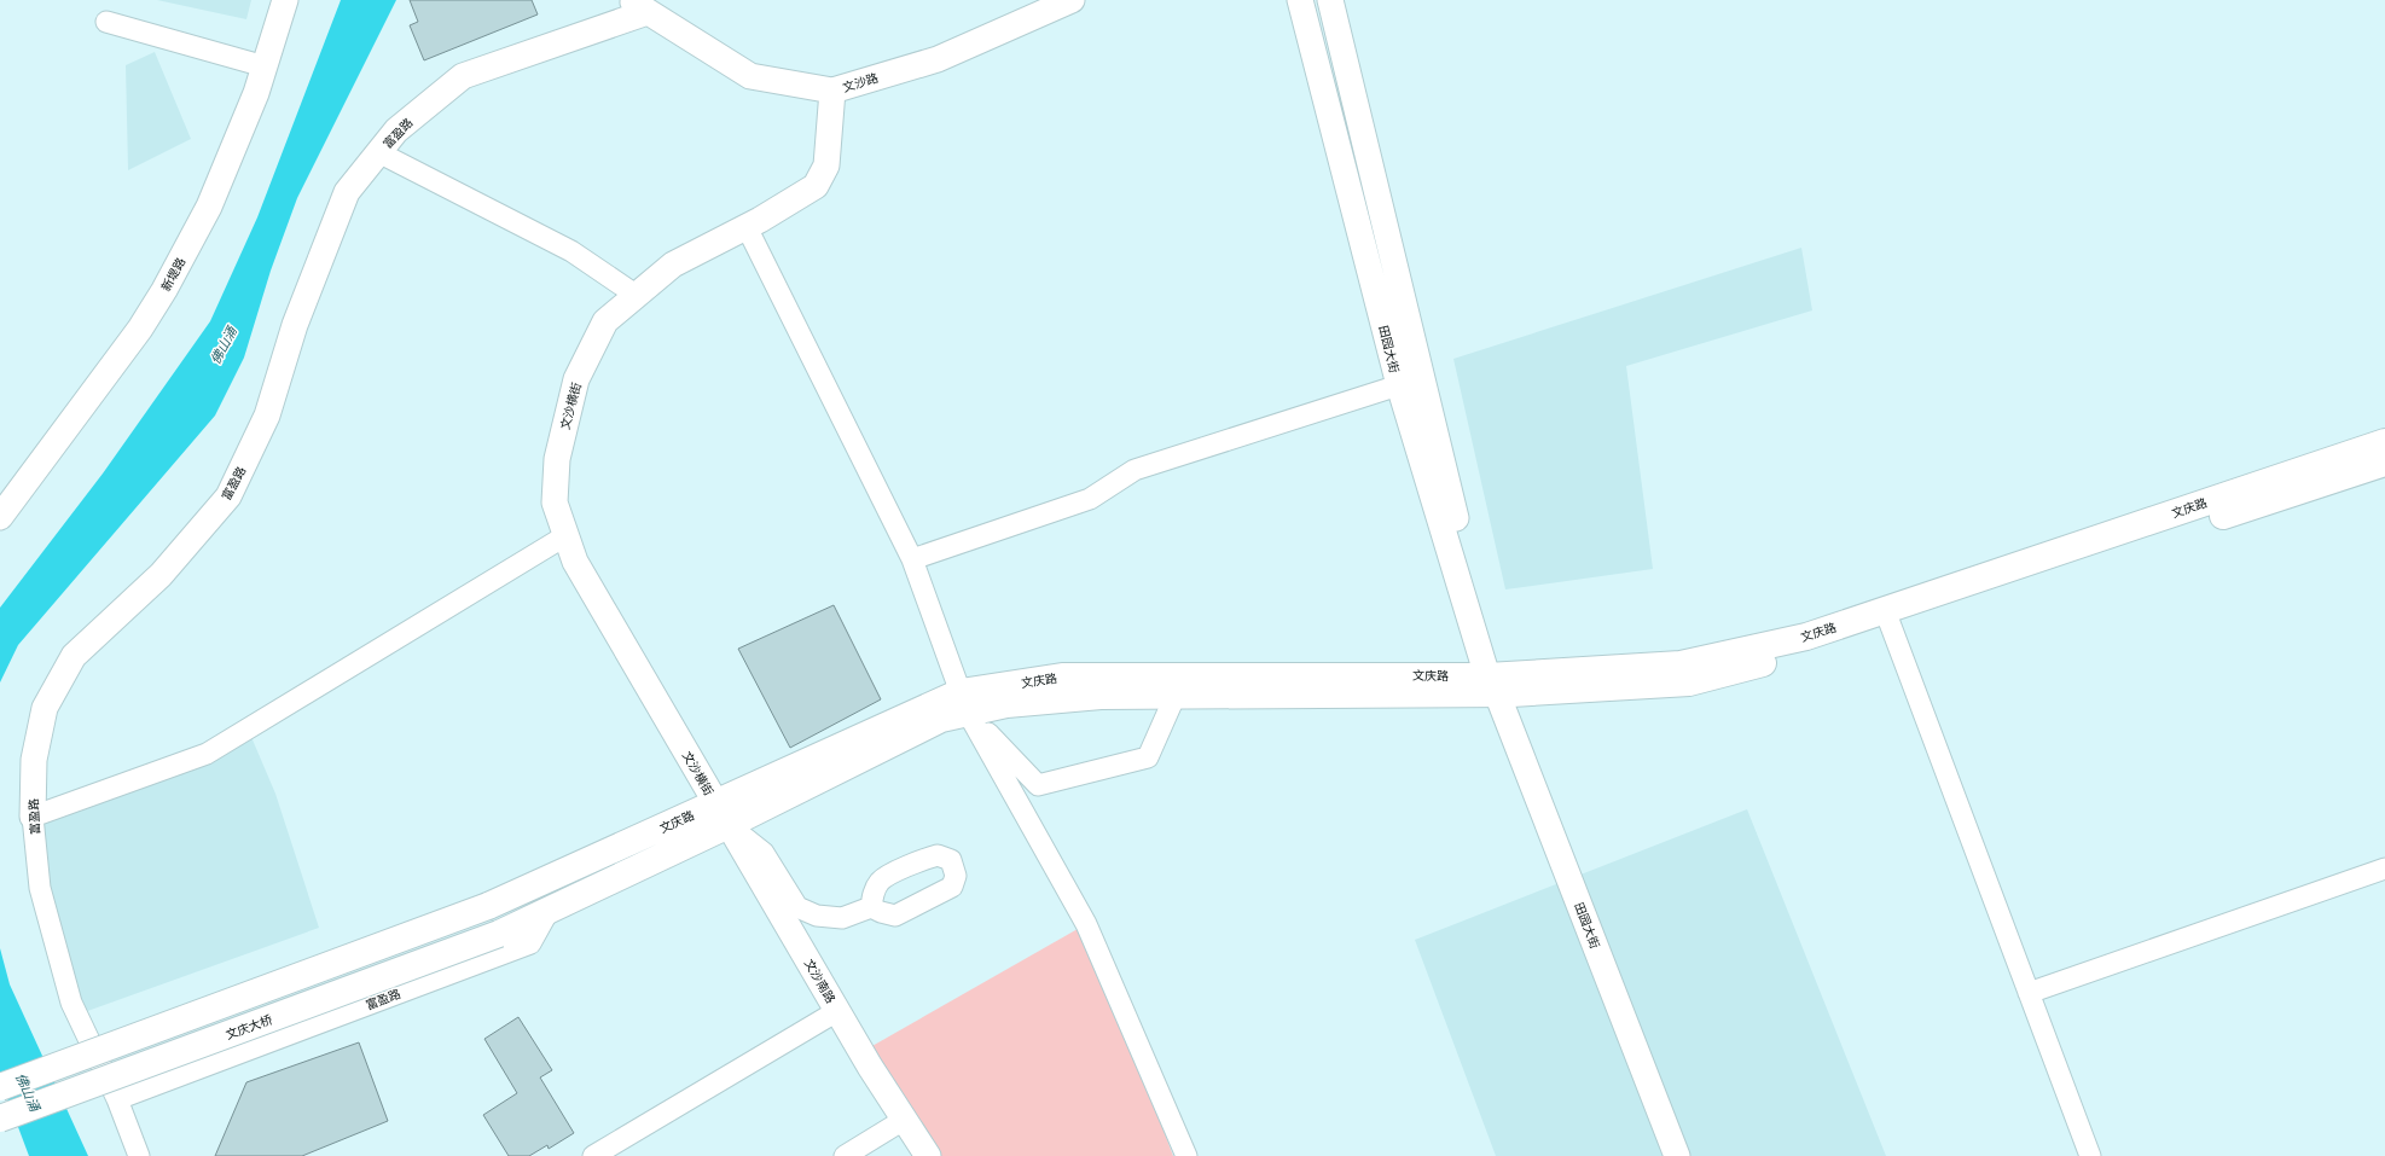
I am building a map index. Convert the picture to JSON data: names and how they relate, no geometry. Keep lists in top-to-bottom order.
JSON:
{
  "streets": {
    "main road": ["文庆路", "文庆大桥"],
    "street": [
      "文沙路",
      "富盈路",
      "新堤路",
      "田园大街",
      "文沙横街",
      "文沙南路"
    ]
  },
  "crossings": [
    ["文沙路", "富盈路"],
    ["文沙路", "文沙横街"],
    ["富盈路", "文庆路"],
    ["田园大街", "文庆路"],
    ["文沙横街", "文庆路"],
    ["文沙横街", "文沙南路"],
    ["文庆路", "文沙南路"],
    ["文庆路", "文庆大桥"]
  ],
  "water": ["佛山涌"]
}
